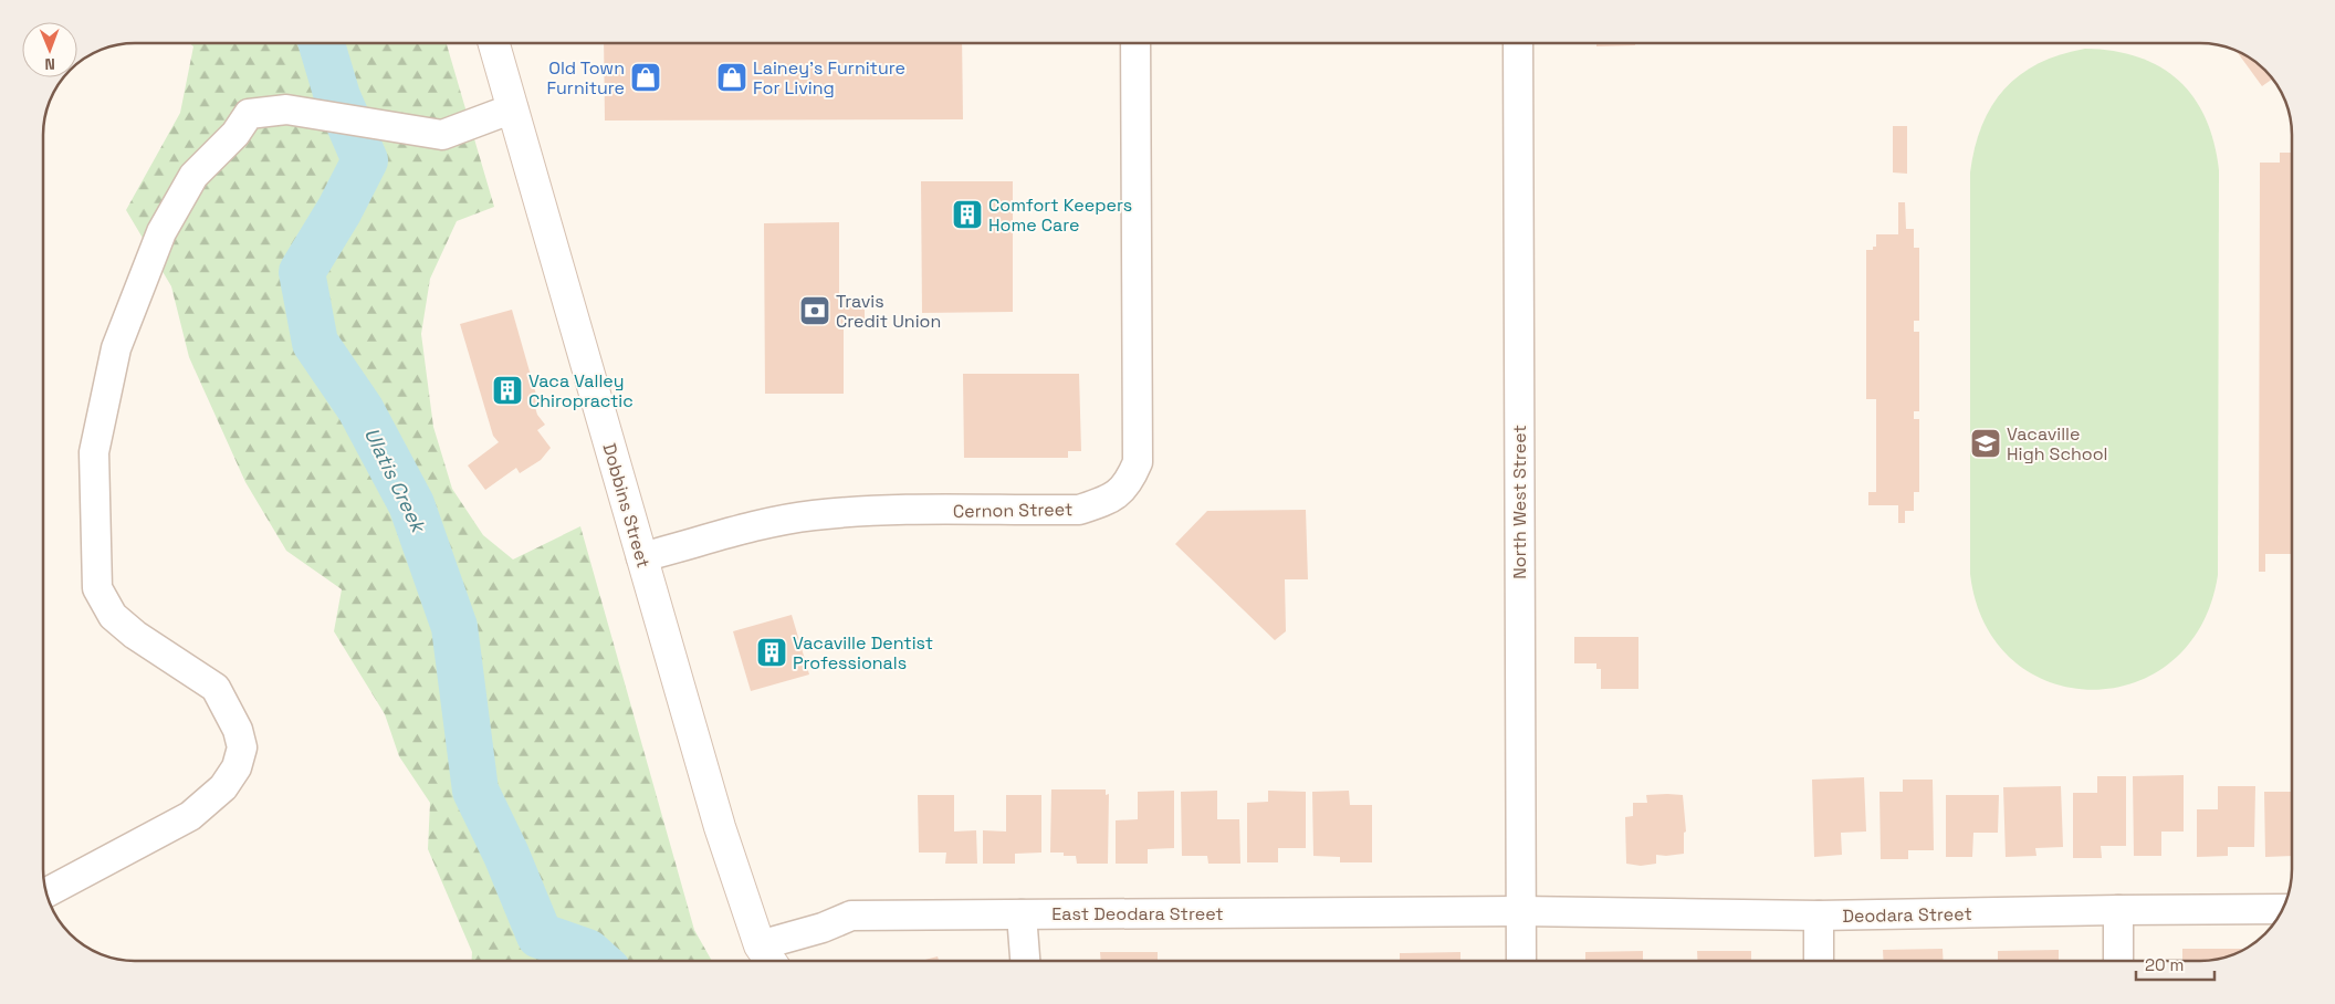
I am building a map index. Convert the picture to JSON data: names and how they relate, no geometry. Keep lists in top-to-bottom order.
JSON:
{
  "streets": {
    "main road": ["Dobbins Street"],
    "street": [
      "North West Street",
      "Cernon Street",
      "East Deodara Street",
      "Deodara Street"
    ]
  },
  "crossings": [
    ["North West Street", "East Deodara Street"],
    ["North West Street", "Deodara Street"],
    ["Dobbins Street", "Cernon Street"],
    ["Dobbins Street", "East Deodara Street"],
    ["East Deodara Street", "Deodara Street"]
  ],
  "water": ["Ulatis Creek"],
  "places": {
    "shop": ["Old Town Furniture", "Lainey's Furniture For Living"],
    "building": ["Comfort Keepers Home Care", "Vaca Valley Chiropractic", "Vacaville Dentist Professionals"],
    "bank": ["Travis Credit Union"],
    "school or university": ["Vacaville High School"]
  },
  "scale_bar": "20 m",
  "north": "bottom"
}
